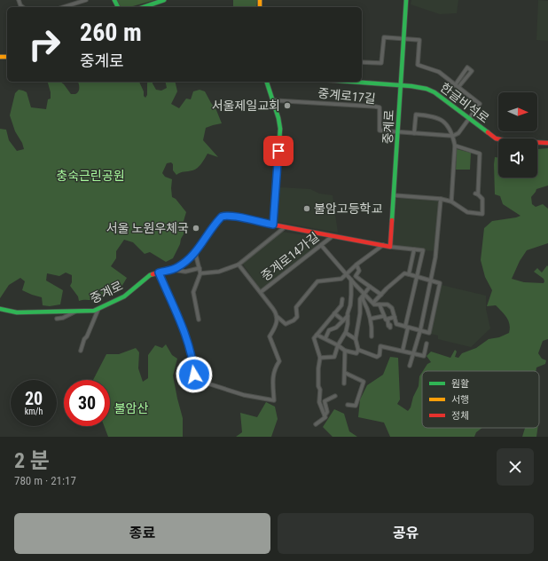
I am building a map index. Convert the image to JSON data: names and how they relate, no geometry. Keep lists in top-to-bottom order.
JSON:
{
  "streets": {
    "street": [
      "중계로17길",
      "한글비석로",
      "중계로",
      "중계로14가길"
    ]
  },
  "crossings": [
    ["중계로17길", "중계로"],
    ["한글비석로", "중계로"],
    ["중계로", "중계로14가길"]
  ],
  "parks": ["충숙근린공원", "불암산"],
  "places": ["서울제일교회", "불암고등학교", "서울 노원우체국"],
  "legend": ["원활", "서행", "정체"],
  "north": "right",
  "page": {
    "turn": ["260 m", "중계로"],
    "speed": "20 km/h",
    "limit": "30",
    "heading": ["2 분", "780 m · 21:17"],
    "buttons": ["종료", "공유"]
  }
}
